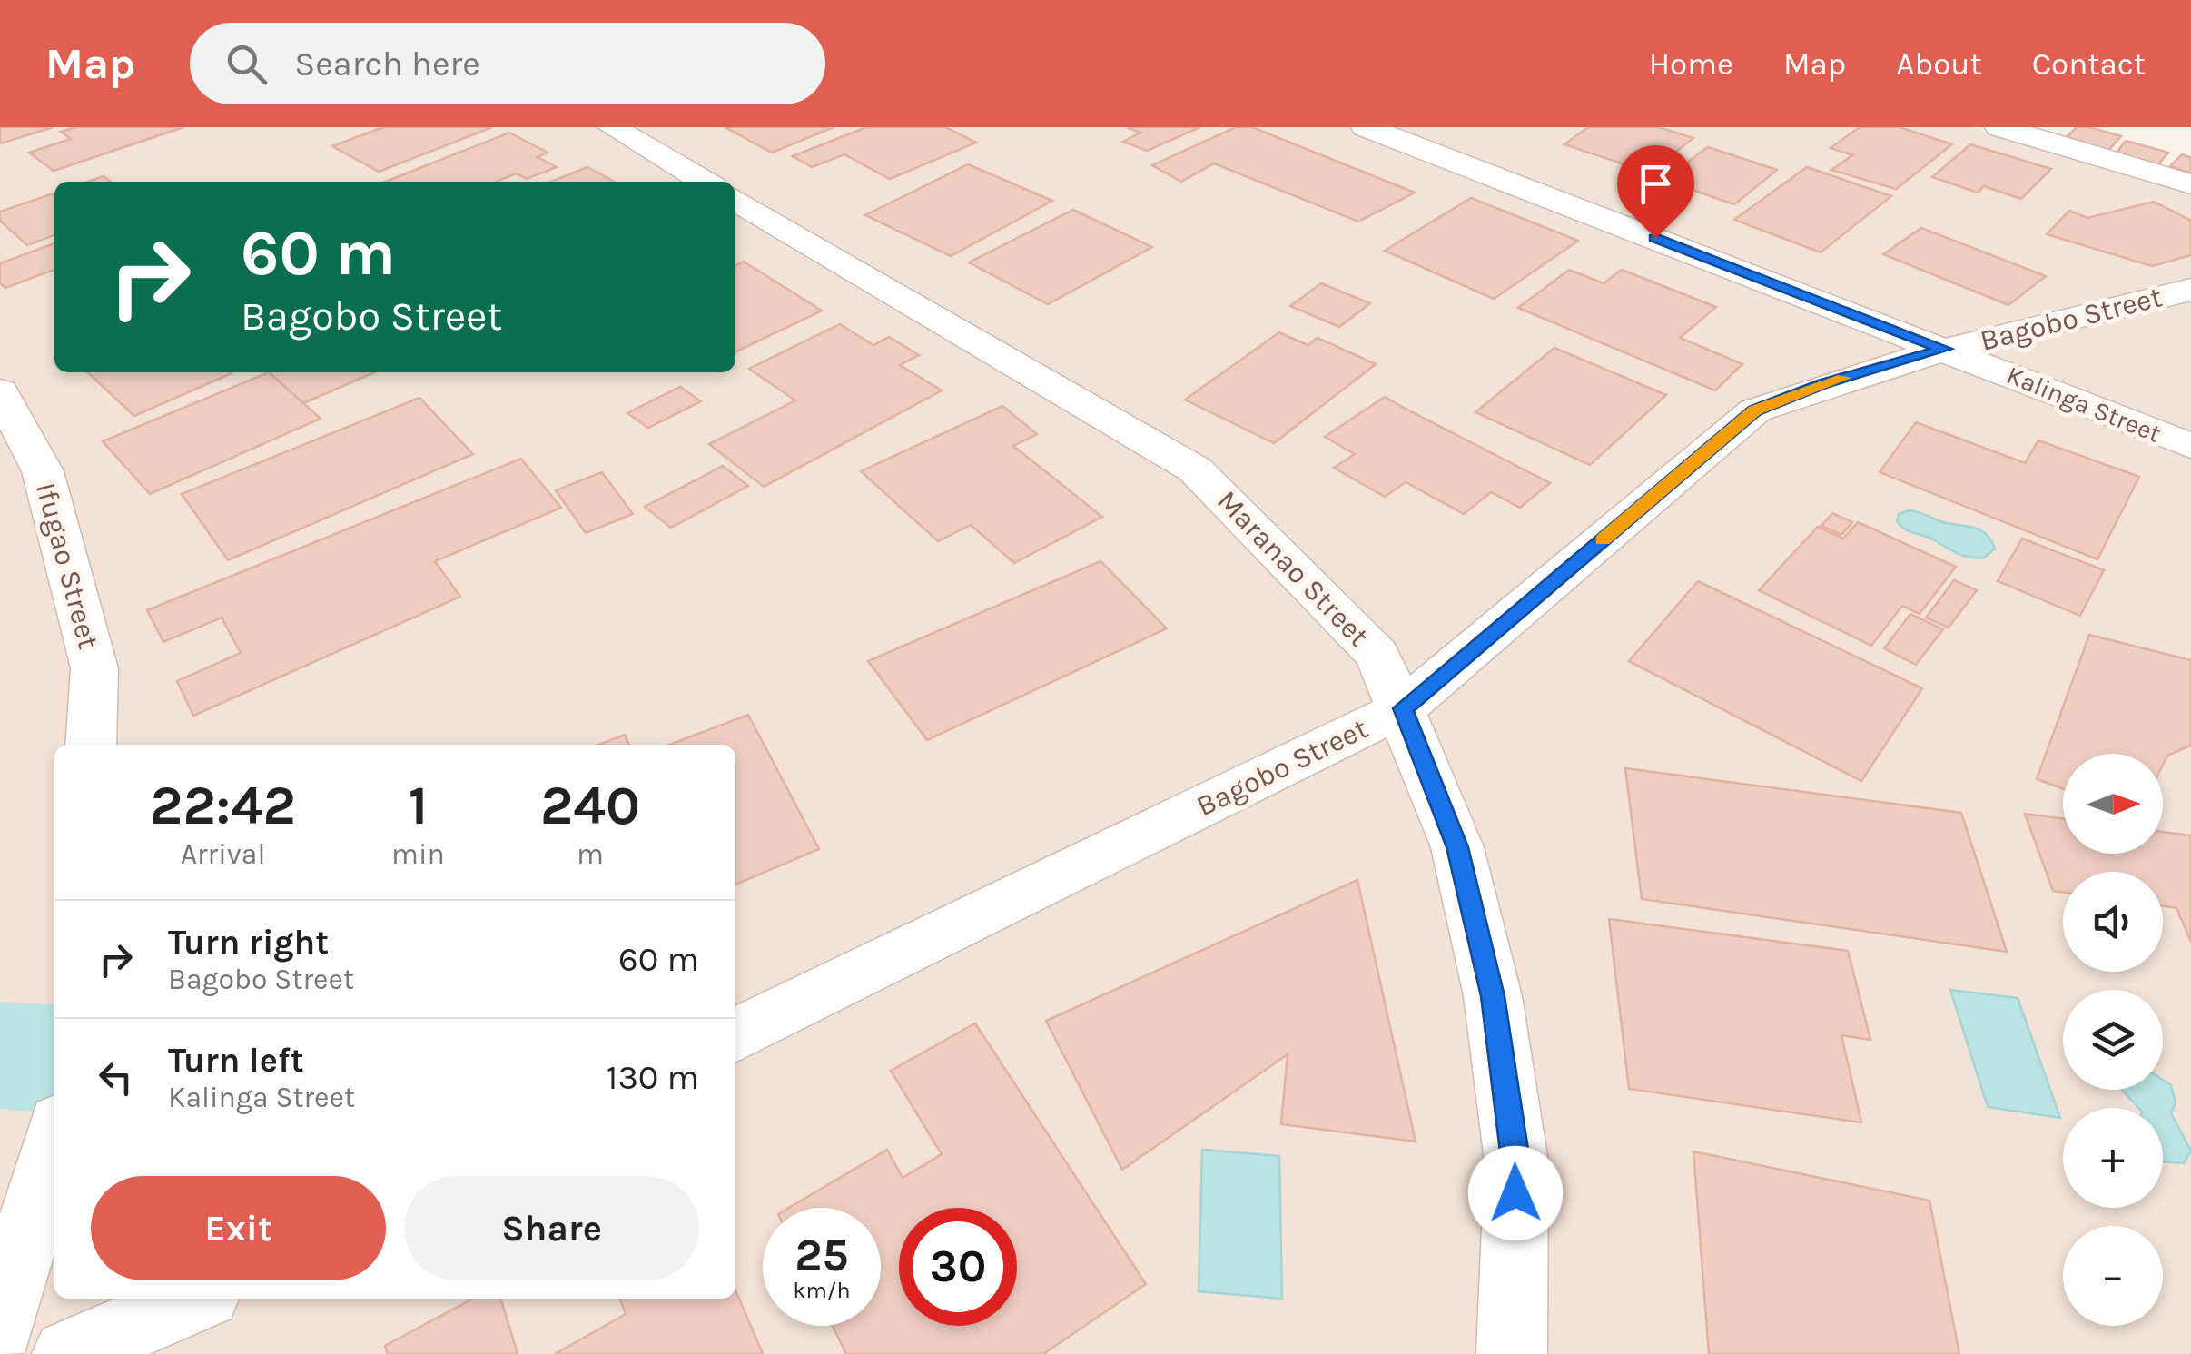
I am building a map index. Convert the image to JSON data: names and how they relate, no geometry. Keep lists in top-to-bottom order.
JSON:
{
  "streets": {
    "street": [
      "Bagobo Street",
      "Kalinga Street",
      "Ifugao Street",
      "Maranao Street"
    ]
  },
  "crossings": [
    ["Bagobo Street", "Kalinga Street"],
    ["Bagobo Street", "Maranao Street"]
  ],
  "north": "right",
  "page": {
    "header": "Map",
    "search": "Search here",
    "nav": [
      "Home",
      "Map",
      "About",
      "Contact"
    ],
    "turn": ["60 m", "Bagobo Street"],
    "eta": [
      "22:42",
      "Arrival",
      "1",
      "min",
      "240",
      "m"
    ],
    "map_buttons": ["+", "−"],
    "list": [
      {
        "name": "Turn right",
        "note": "Bagobo Street",
        "value": "60 m"
      },
      {
        "name": "Turn left",
        "note": "Kalinga Street",
        "value": "130 m"
      }
    ],
    "buttons": ["Exit", "Share"],
    "speed": "25 km/h",
    "limit": "30"
  }
}
